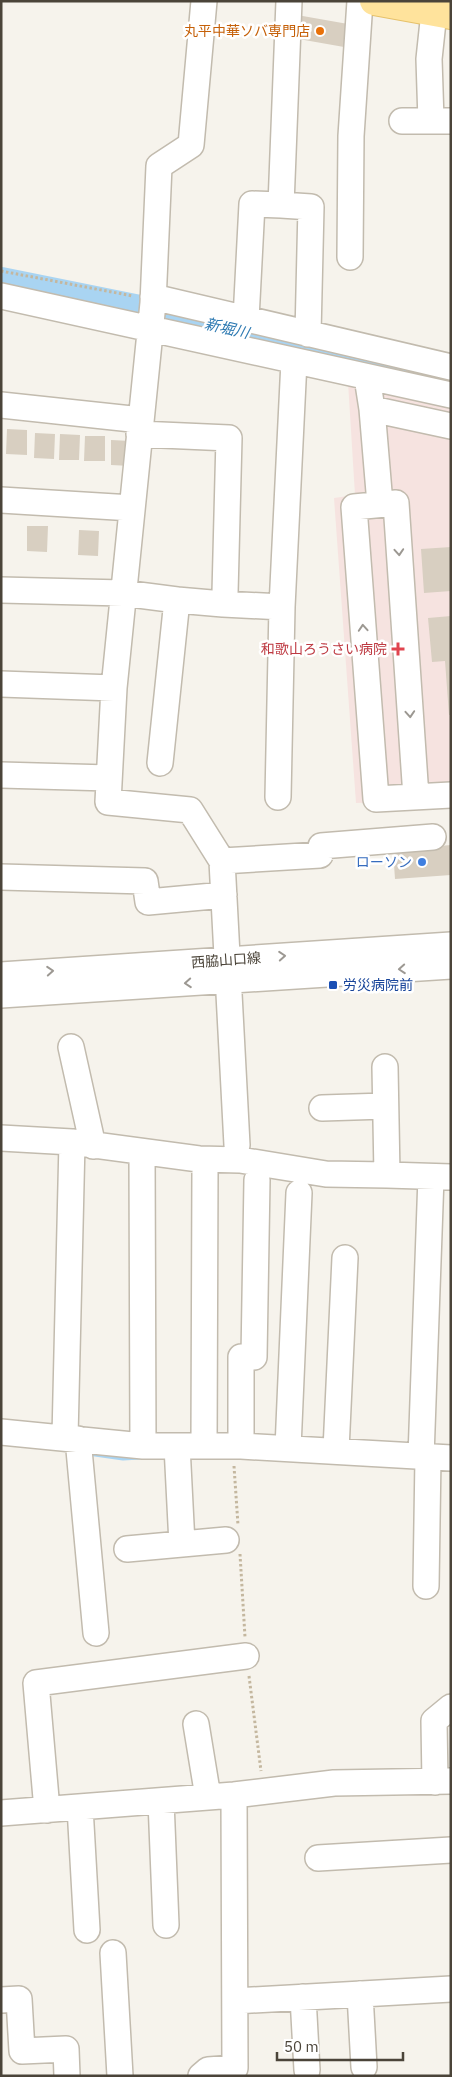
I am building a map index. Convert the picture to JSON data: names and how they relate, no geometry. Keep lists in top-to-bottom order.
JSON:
{
  "streets": {
    "street": ["西脇山口線"]
  },
  "water": ["新堀川"],
  "places": {
    "other": ["丸平中華ソバ専門店", "ローソン"],
    "health": ["和歌山ろうさい病院"],
    "transit": ["労災病院前"]
  },
  "scale_bar": "50 m"
}
